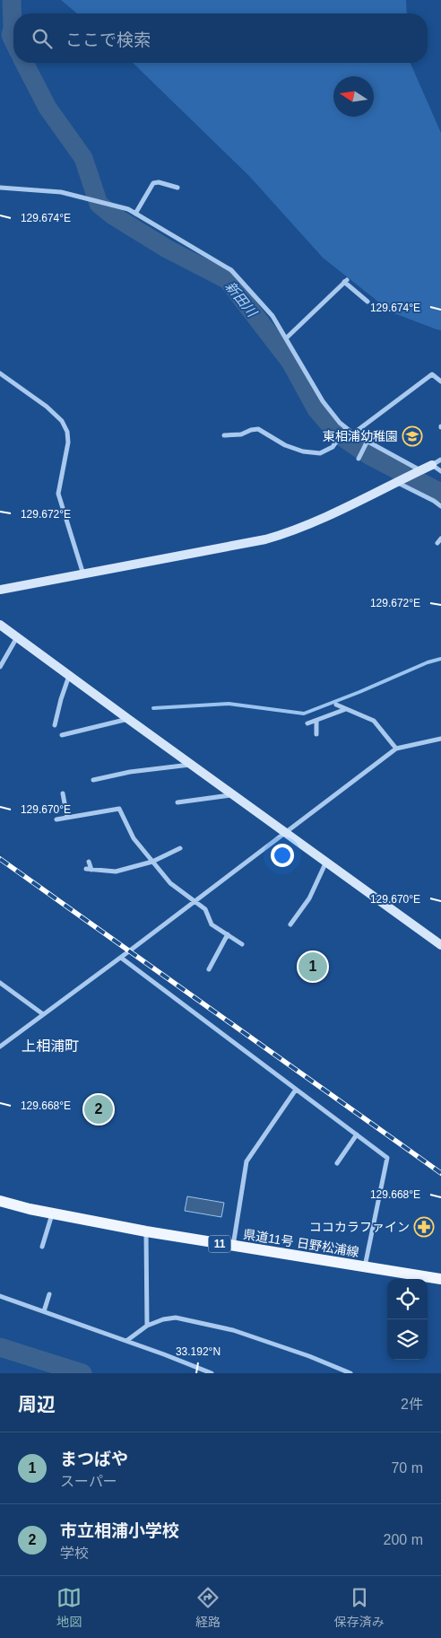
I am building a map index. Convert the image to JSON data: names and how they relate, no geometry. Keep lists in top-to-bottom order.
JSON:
{
  "streets": {
    "main road": ["県道11号 日野松浦線", "11"]
  },
  "districts": ["上相浦町"],
  "water": ["新田川"],
  "places": {
    "school or university": ["東相浦幼稚園"],
    "pharmacy": ["ココカラファイン"]
  },
  "north": "left",
  "page": {
    "search": "ここで検索",
    "pins": ["1", "2"],
    "heading": ["周辺", "2件"],
    "list": [
      {
        "mark": "1",
        "name": "まつばや",
        "note": "スーパー",
        "value": "70 m"
      },
      {
        "mark": "2",
        "name": "市立相浦小学校",
        "note": "学校",
        "value": "200 m"
      }
    ],
    "nav": ["地図", "経路", "保存済み"]
  },
  "coordinates": [
    "129.674°E",
    "129.672°E",
    "129.670°E",
    "129.668°E",
    "33.192°N"
  ]
}
